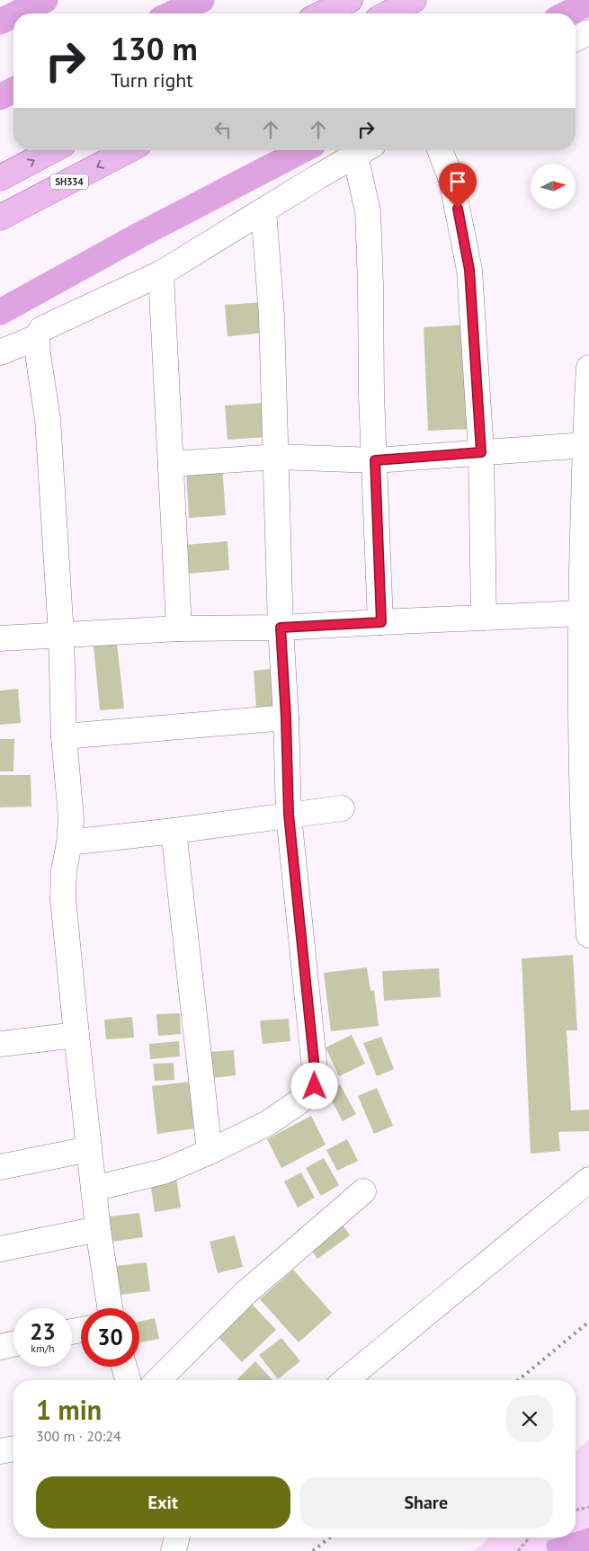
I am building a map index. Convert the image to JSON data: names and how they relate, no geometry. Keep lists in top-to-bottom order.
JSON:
{
  "streets": {
    "main road": ["SH334"]
  },
  "north": "right",
  "page": {
    "turn": ["130 m", "Turn right"],
    "speed": "23 km/h",
    "limit": "30",
    "heading": ["1 min", "300 m · 20:24"],
    "buttons": ["Exit", "Share"]
  }
}
